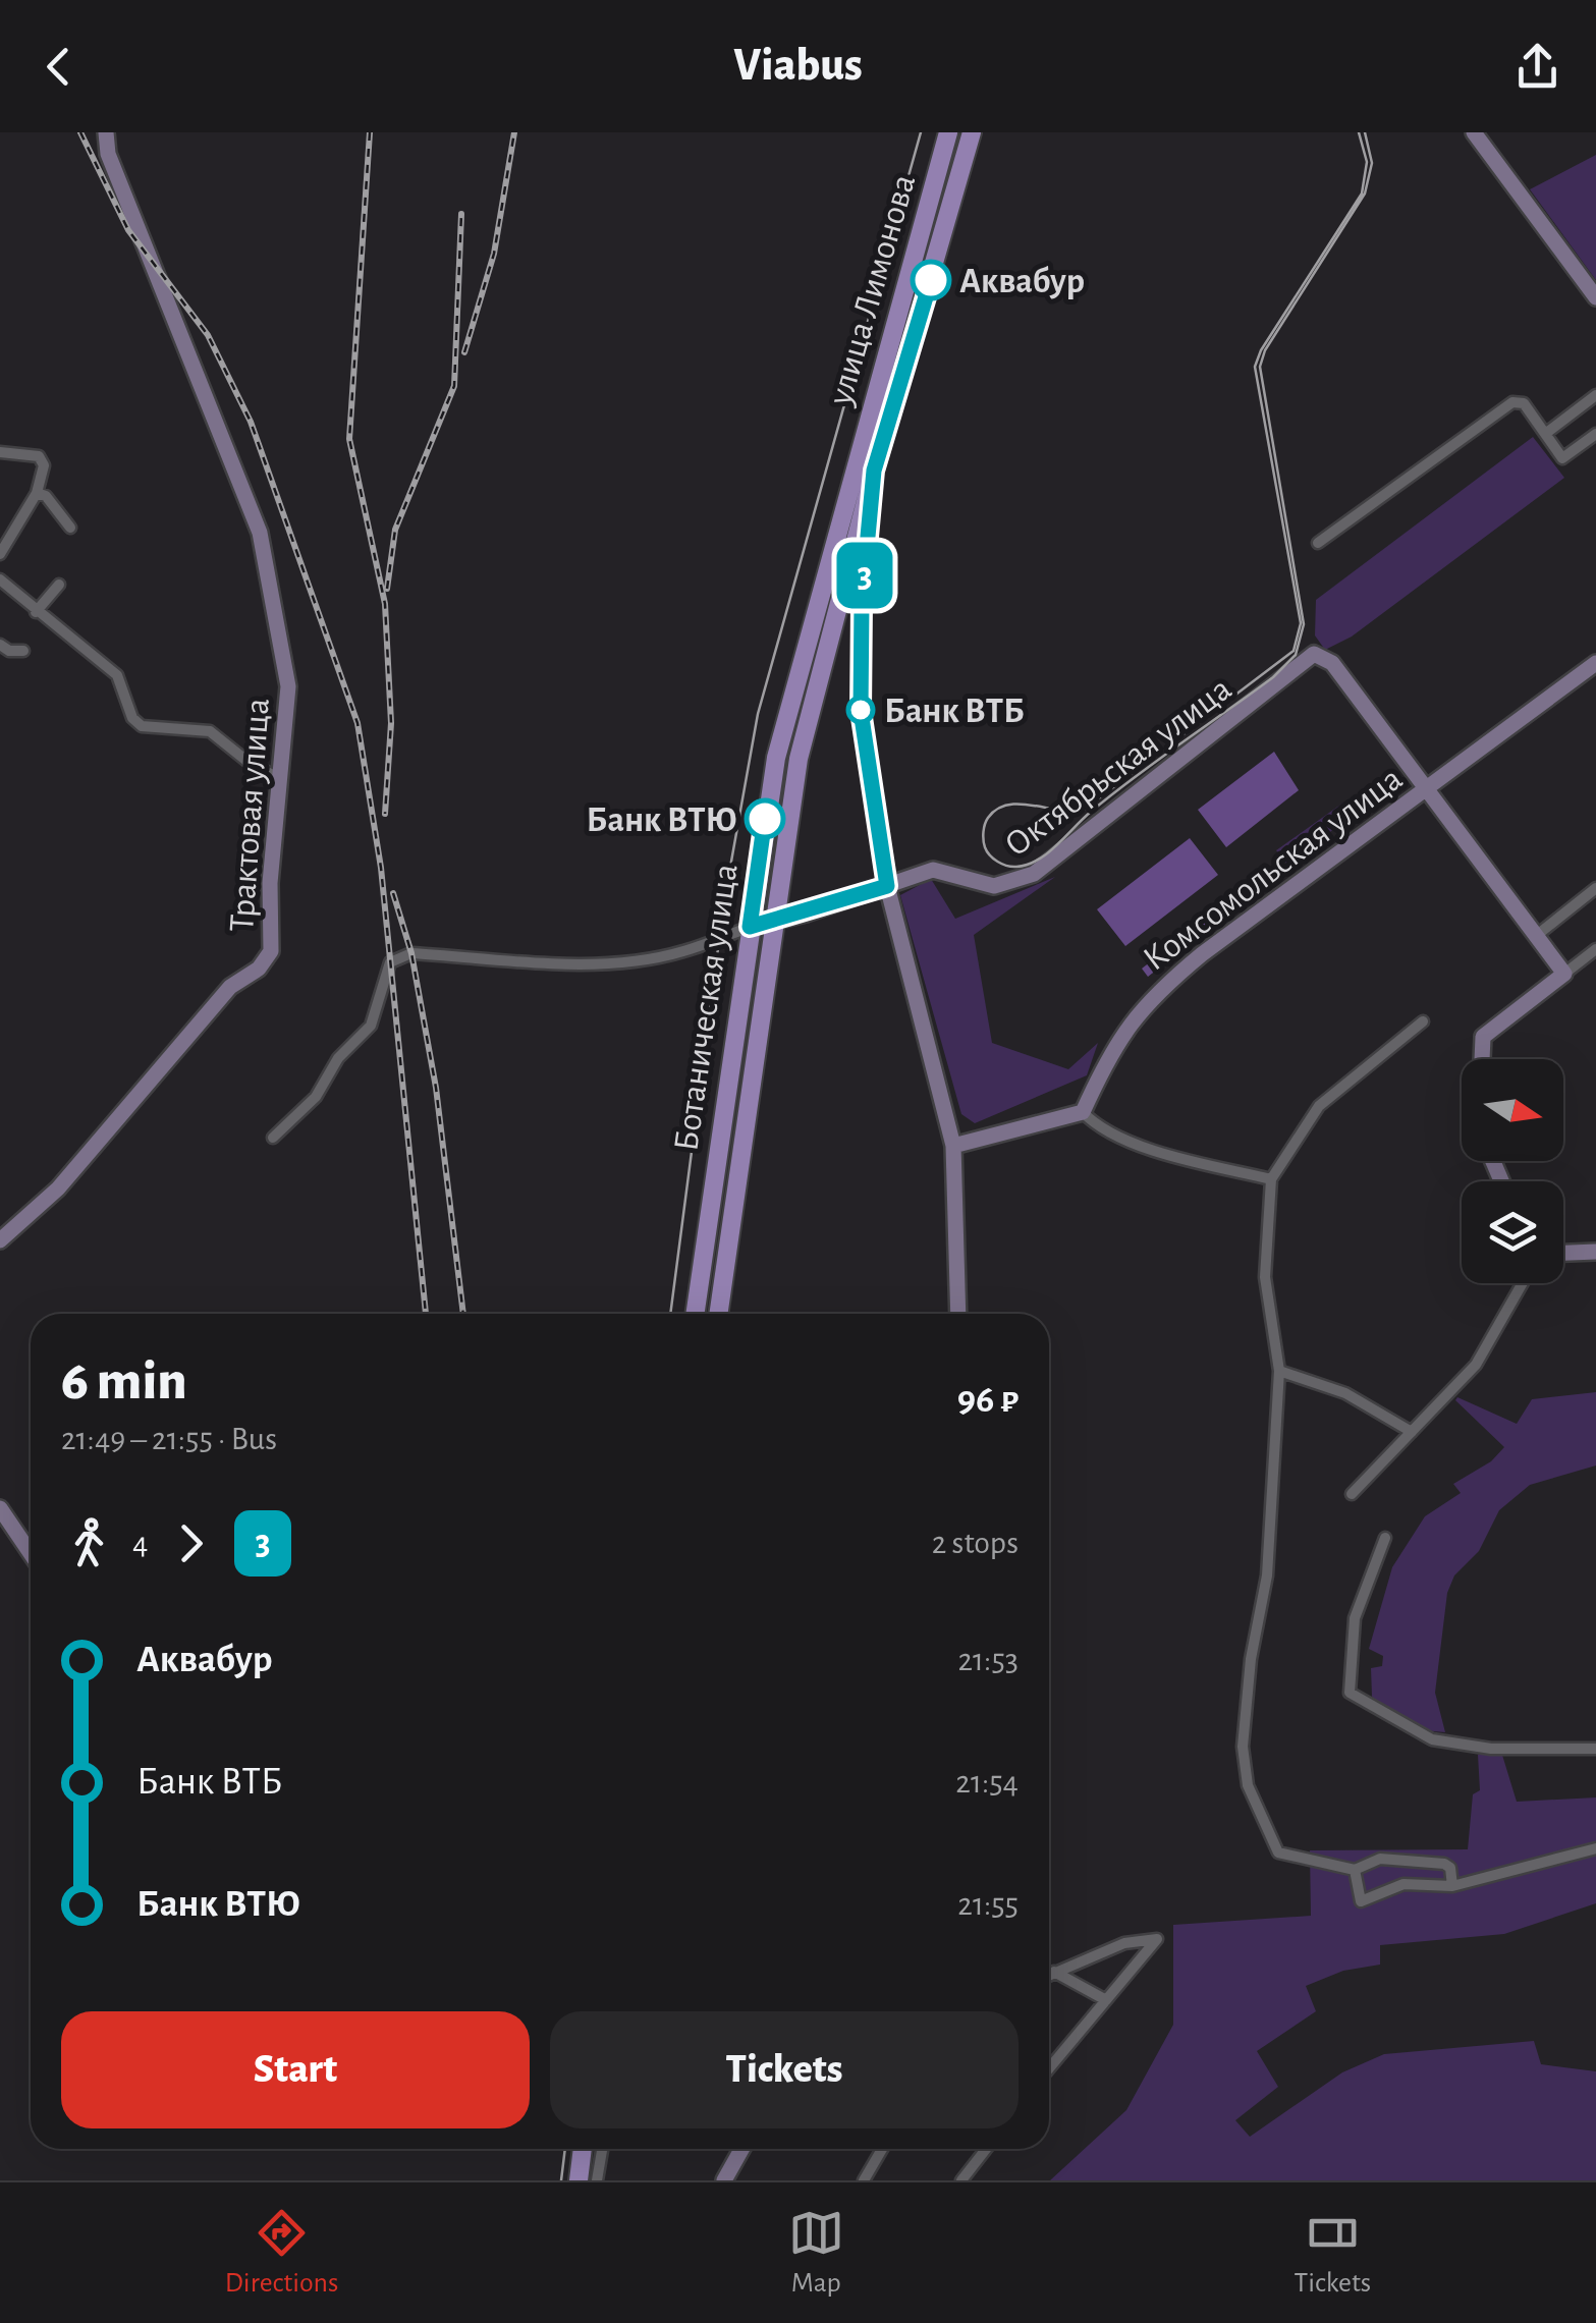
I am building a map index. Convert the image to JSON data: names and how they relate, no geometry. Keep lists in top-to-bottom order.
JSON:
{
  "streets": {
    "main road": [
      "улица Лимонова",
      "Октябрьская улица",
      "Трактовая улица",
      "Комсомольская улица",
      "Ботаническая улица"
    ]
  },
  "crossings": [
    ["улица Лимонова", "Ботаническая улица"],
    ["Октябрьская улица", "Комсомольская улица"],
    ["Октябрьская улица", "Ботаническая улица"]
  ],
  "places": ["Аквабур", "Банк ВТБ", "Банк ВТЮ"],
  "lines": ["bus line 3"],
  "north": "right",
  "page": {
    "header": "Viabus",
    "on_map": "3",
    "heading": ["6 min", "21:49 – 21:55 · Bus", "96 ₽"],
    "legs": ["4", "3", "2 stops"],
    "list": [
      {
        "name": "Аквабур",
        "value": "21:53"
      },
      {
        "name": "Банк ВТБ",
        "value": "21:54"
      },
      {
        "name": "Банк ВТЮ",
        "value": "21:55"
      }
    ],
    "buttons": ["Start", "Tickets"],
    "tabs": ["Directions", "Map", "Tickets"]
  }
}
